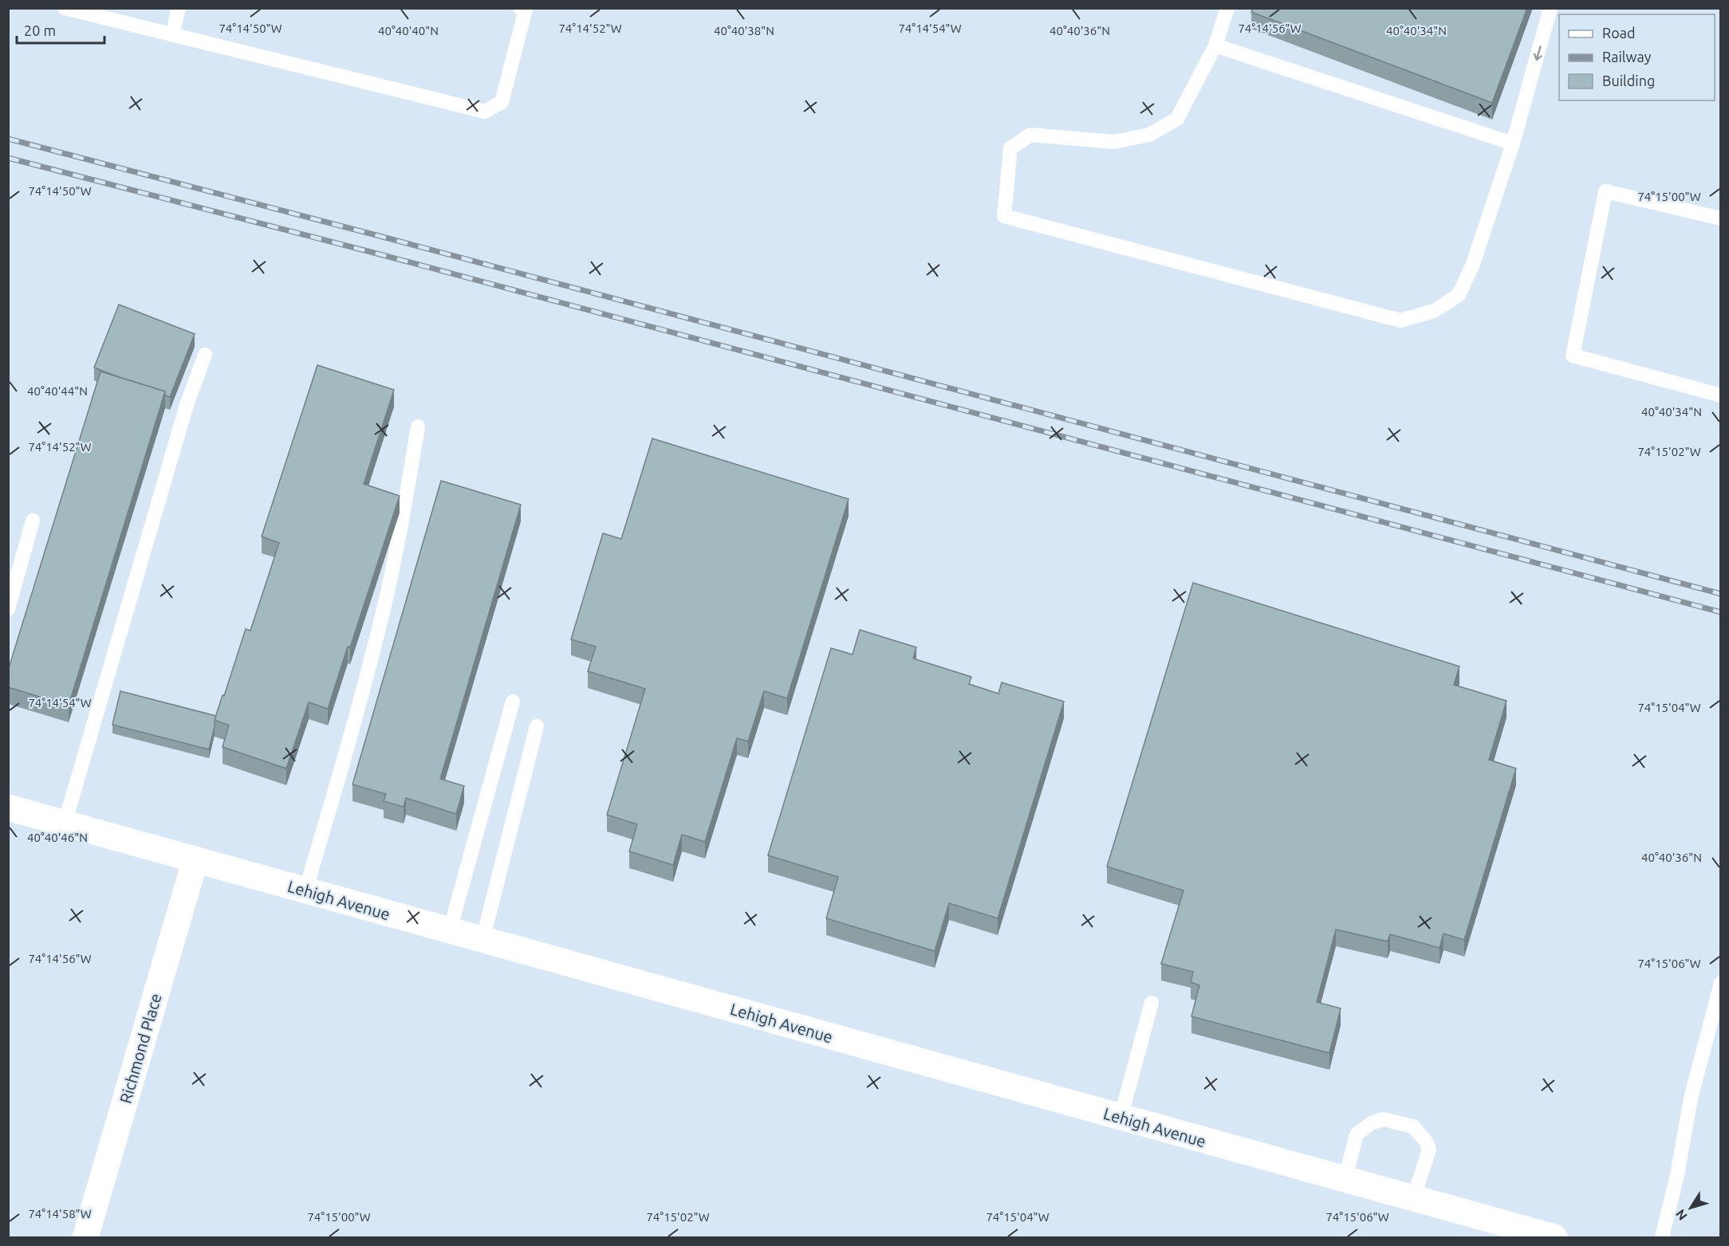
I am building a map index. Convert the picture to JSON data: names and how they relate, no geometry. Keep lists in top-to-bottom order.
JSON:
{
  "streets": {
    "street": ["Lehigh Avenue", "Richmond Place"]
  },
  "crossings": [
    ["Lehigh Avenue", "Richmond Place"]
  ],
  "legend": ["Road", "Railway", "Building"],
  "scale_bar": "20 m",
  "north": "bottom left",
  "coordinates": [
    "74°14'50\"W",
    "74°14'52\"W",
    "74°14'54\"W",
    "74°14'56\"W",
    "40°40'40\"N",
    "40°40'38\"N",
    "40°40'36\"N",
    "40°40'34\"N",
    "74°15'00\"W",
    "40°40'44\"N",
    "74°15'02\"W",
    "74°15'04\"W",
    "40°40'46\"N",
    "74°15'06\"W",
    "74°14'58\"W"
  ]
}
